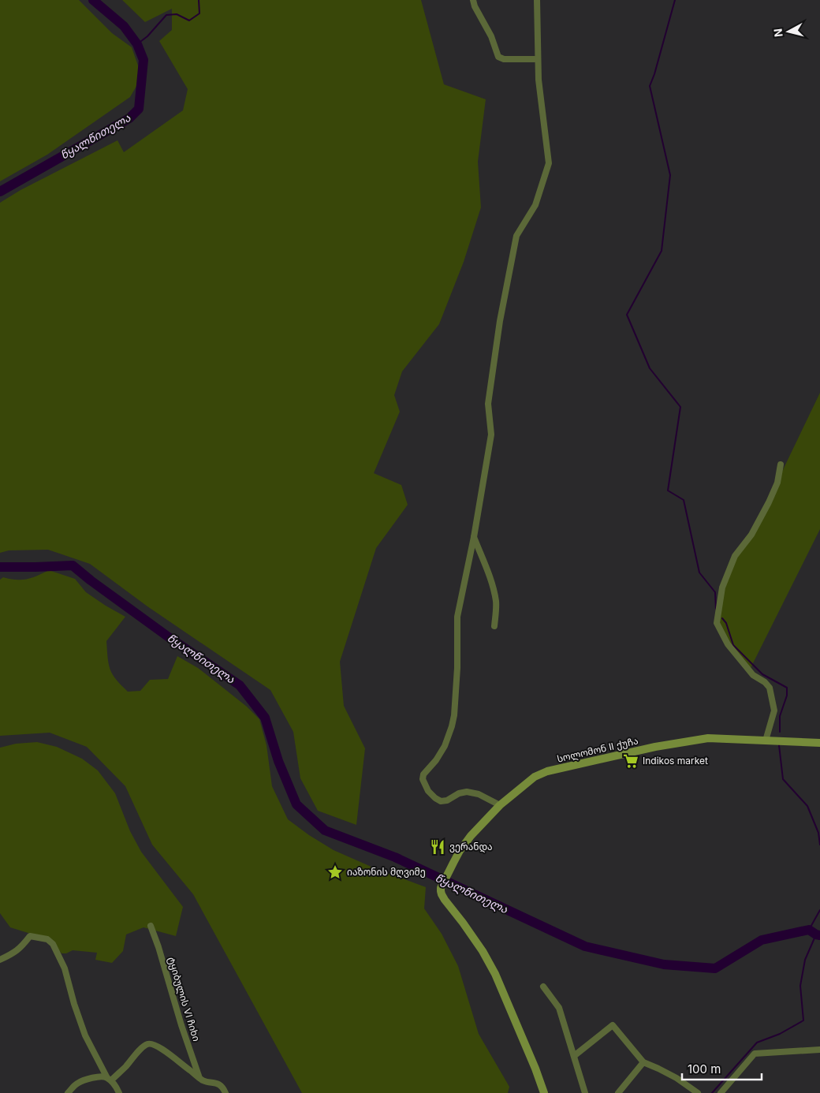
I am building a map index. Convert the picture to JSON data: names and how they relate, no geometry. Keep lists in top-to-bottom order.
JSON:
{
  "streets": {
    "main road": ["სოლომონ II ქუჩა"],
    "street": ["ტყიბულის VI ჩიხი"]
  },
  "water": ["წყალწითელა"],
  "places": {
    "supermarket": ["Indikos market"],
    "restaurant": ["ვერანდა"],
    "place": ["იაზონის მღვიმე"]
  },
  "scale_bar": "100 m",
  "north": "left"
}
